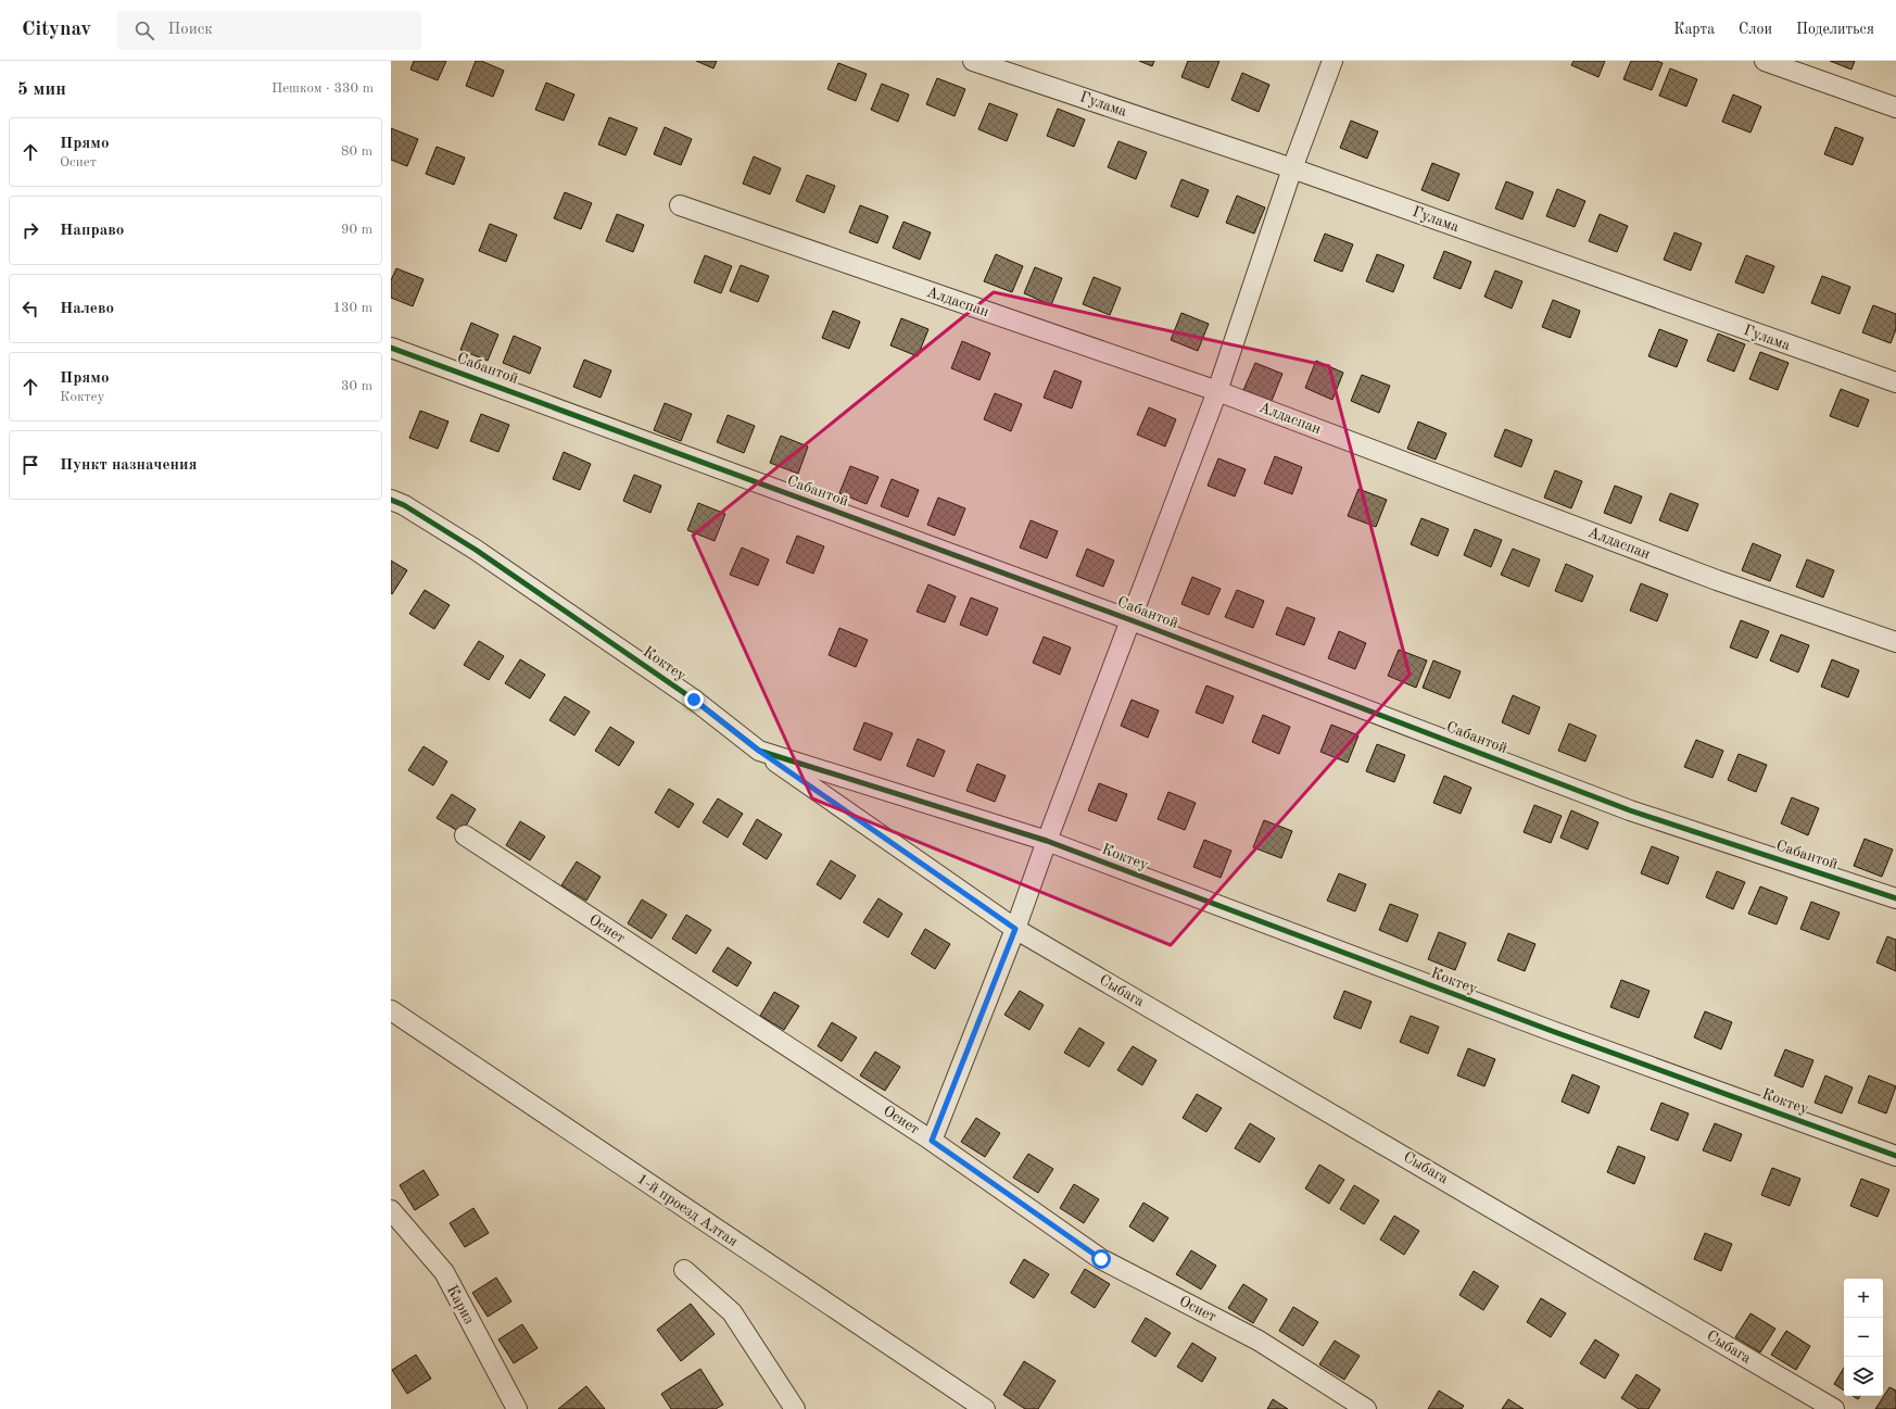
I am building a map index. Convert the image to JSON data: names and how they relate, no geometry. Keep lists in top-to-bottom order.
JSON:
{
  "streets": {
    "street": [
      "Гулама",
      "Алдаспан",
      "Сабантой",
      "Коктеу",
      "Осиет",
      "Сыбага",
      "1-й проезд Алтая",
      "Кариз"
    ]
  },
  "crossings": [
    ["Коктеу", "Сыбага"]
  ],
  "page": {
    "header": "Citynav",
    "search": "Поиск",
    "nav": ["Карта", "Слои", "Поделиться"],
    "heading": ["5 мин", "Пешком · 330 m"],
    "list": [
      ["Прямо", "Осиет", "80 m"],
      ["Направо", "90 m"],
      ["Налево", "130 m"],
      ["Прямо", "Коктеу", "30 m"],
      "Пункт назначения"
    ],
    "map_buttons": ["+", "−"]
  }
}
